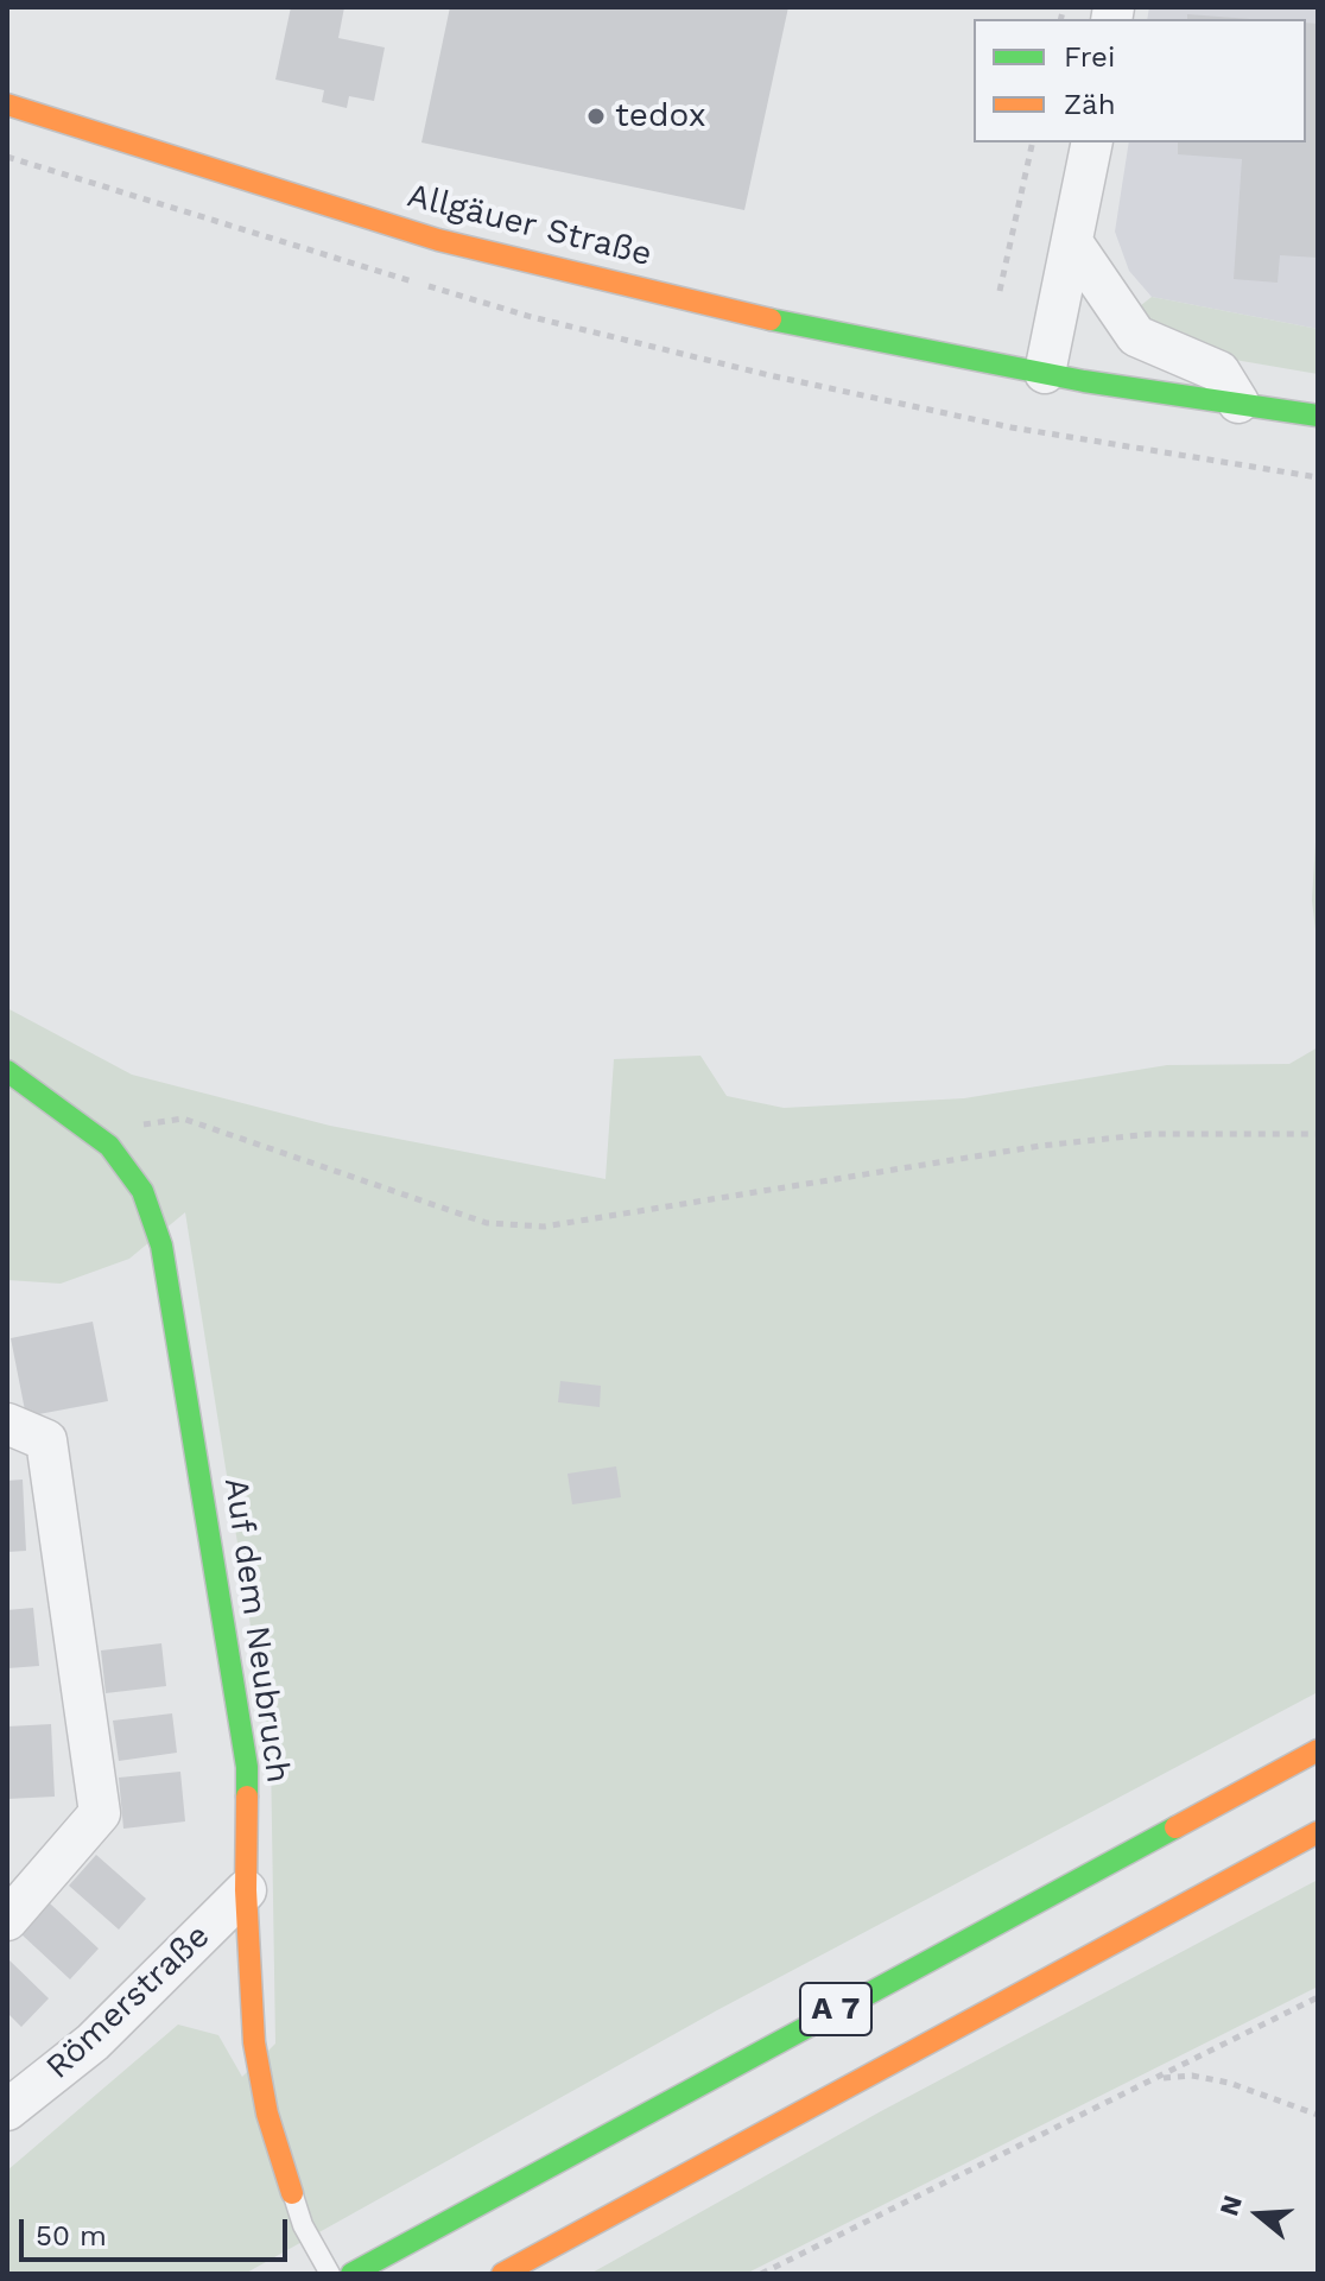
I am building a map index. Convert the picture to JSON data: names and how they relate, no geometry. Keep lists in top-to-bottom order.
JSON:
{
  "streets": {
    "main road": ["Allgäuer Straße", "Auf dem Neubruch", "A 7"],
    "street": ["Römerstraße"]
  },
  "crossings": [
    ["Auf dem Neubruch", "Römerstraße"]
  ],
  "places": ["tedox"],
  "legend": ["Frei", "Zäh"],
  "scale_bar": "50 m",
  "north": "left"
}
